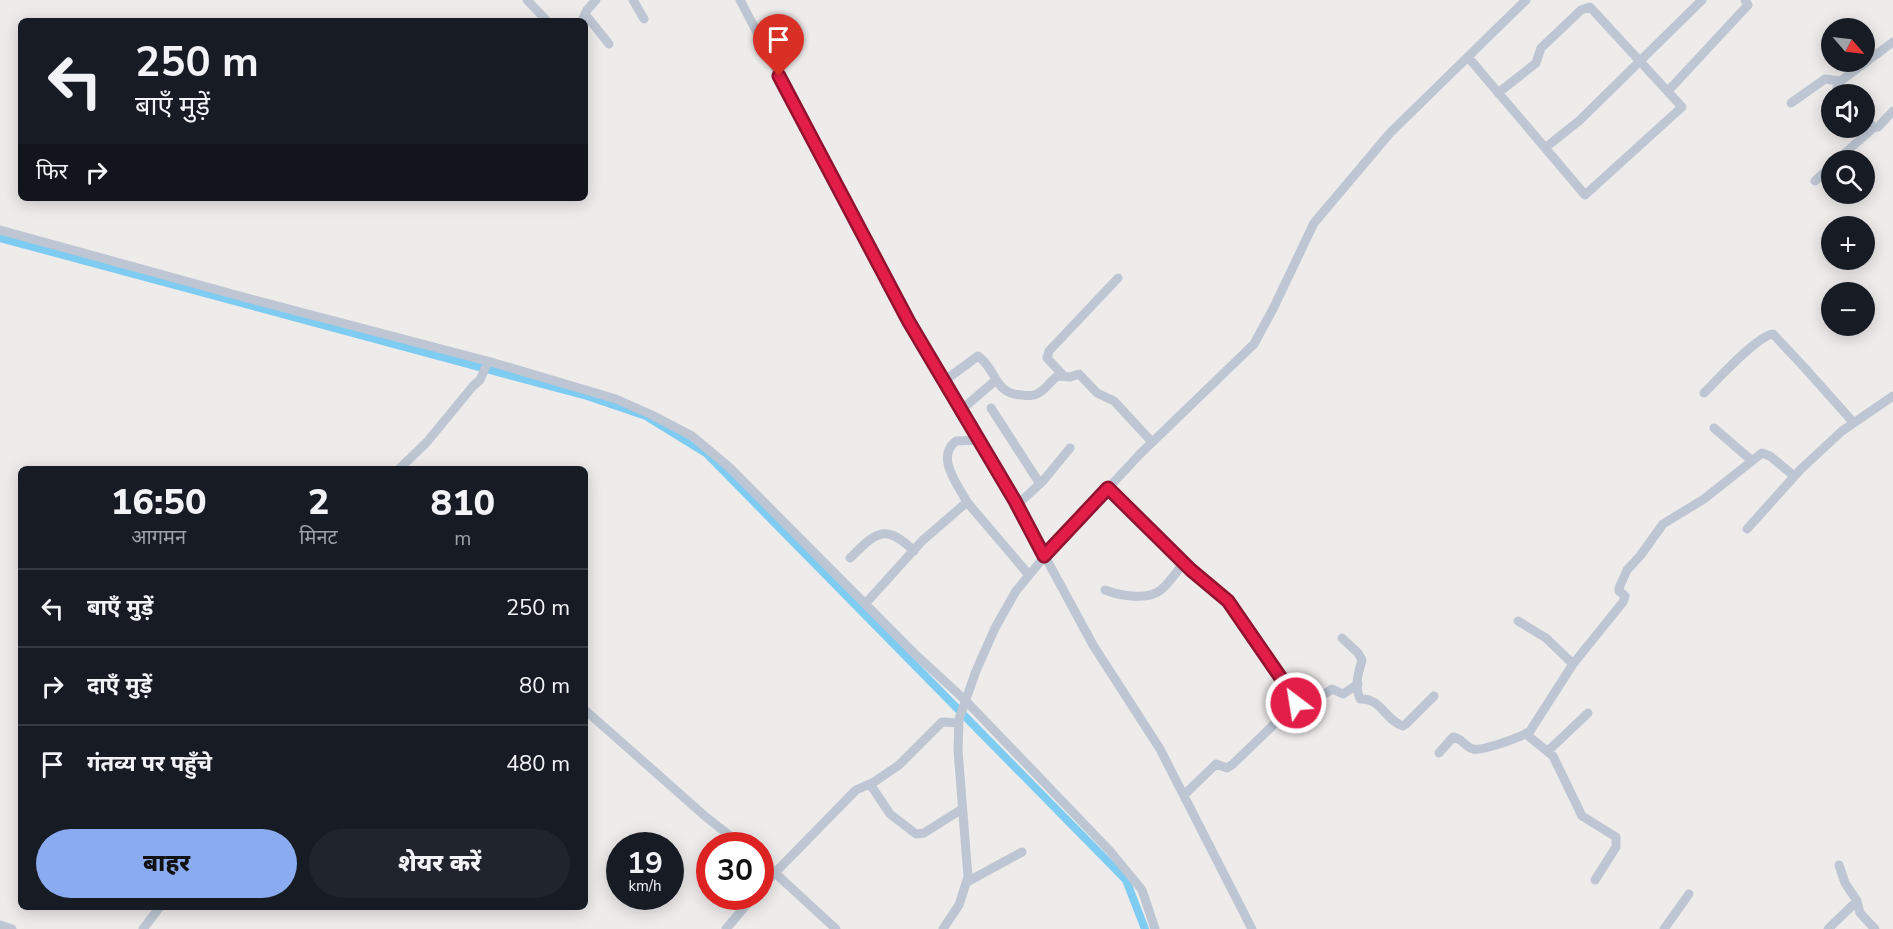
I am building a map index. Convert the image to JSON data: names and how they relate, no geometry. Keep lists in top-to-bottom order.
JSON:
{
  "north": "bottom right",
  "page": {
    "map_buttons": ["+", "−"],
    "turn": ["250 m", "बाएँ मुड़ें"],
    "then": "फिर",
    "eta": [
      "16:50",
      "आगमन",
      "2",
      "मिनट",
      "810",
      "m"
    ],
    "list": [
      {
        "name": "बाएँ मुड़ें",
        "value": "250 m"
      },
      {
        "name": "दाएँ मुड़ें",
        "value": "80 m"
      },
      {
        "name": "गंतव्य पर पहुँचे",
        "value": "480 m"
      }
    ],
    "buttons": ["बाहर", "शेयर करें"],
    "speed": "19 km/h",
    "limit": "30"
  }
}
